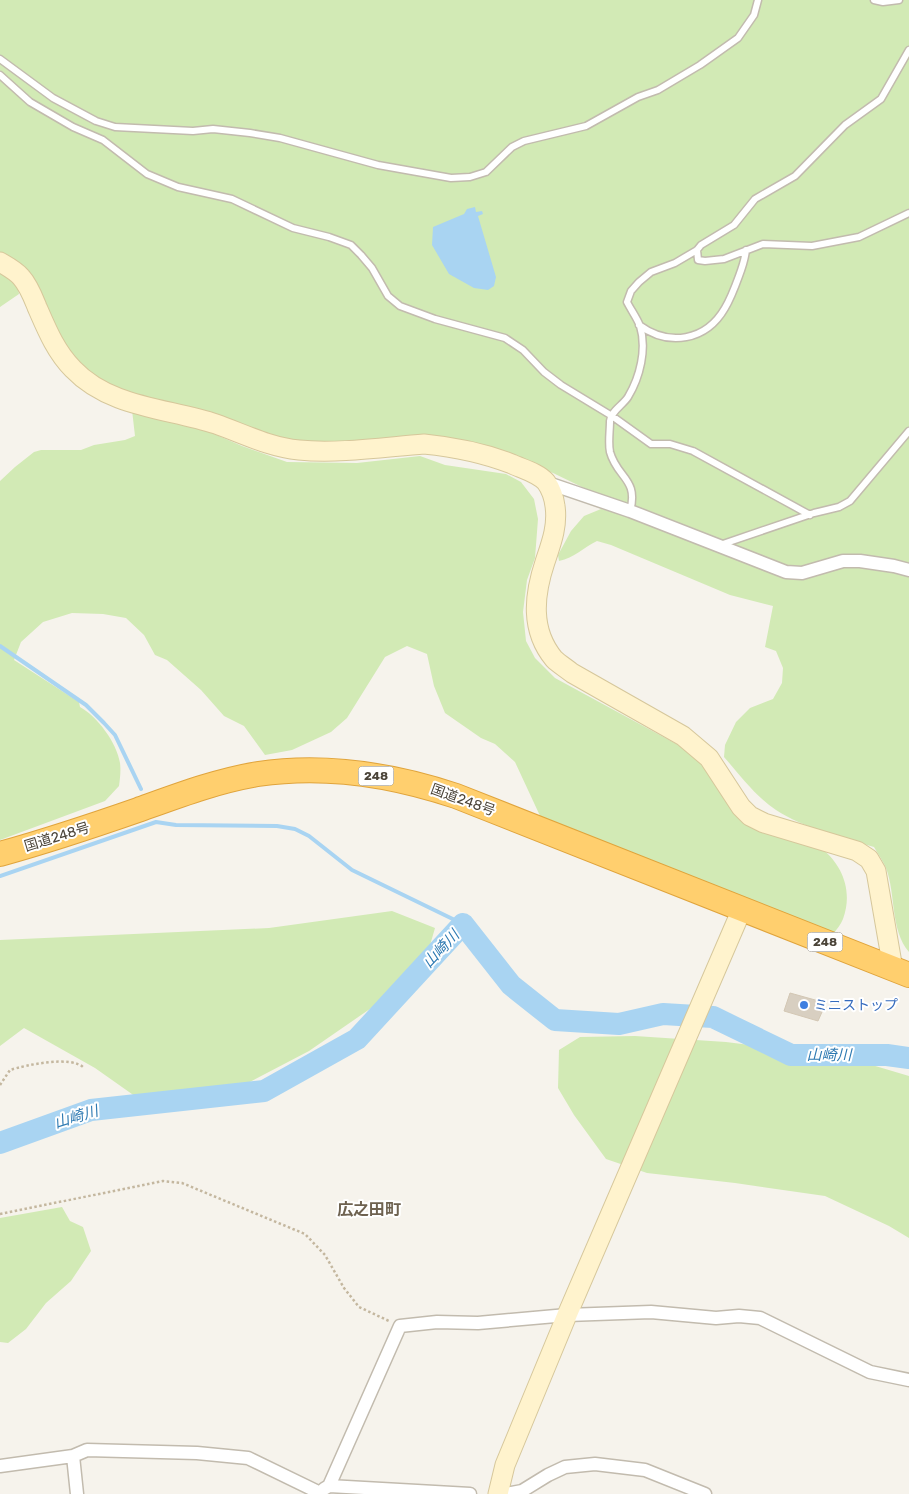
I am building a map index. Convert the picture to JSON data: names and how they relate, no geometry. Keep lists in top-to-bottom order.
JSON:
{
  "streets": {
    "highway": ["248", "国道248号"]
  },
  "districts": ["広之田町"],
  "water": ["山崎川"],
  "places": ["ミニストップ"]
}
